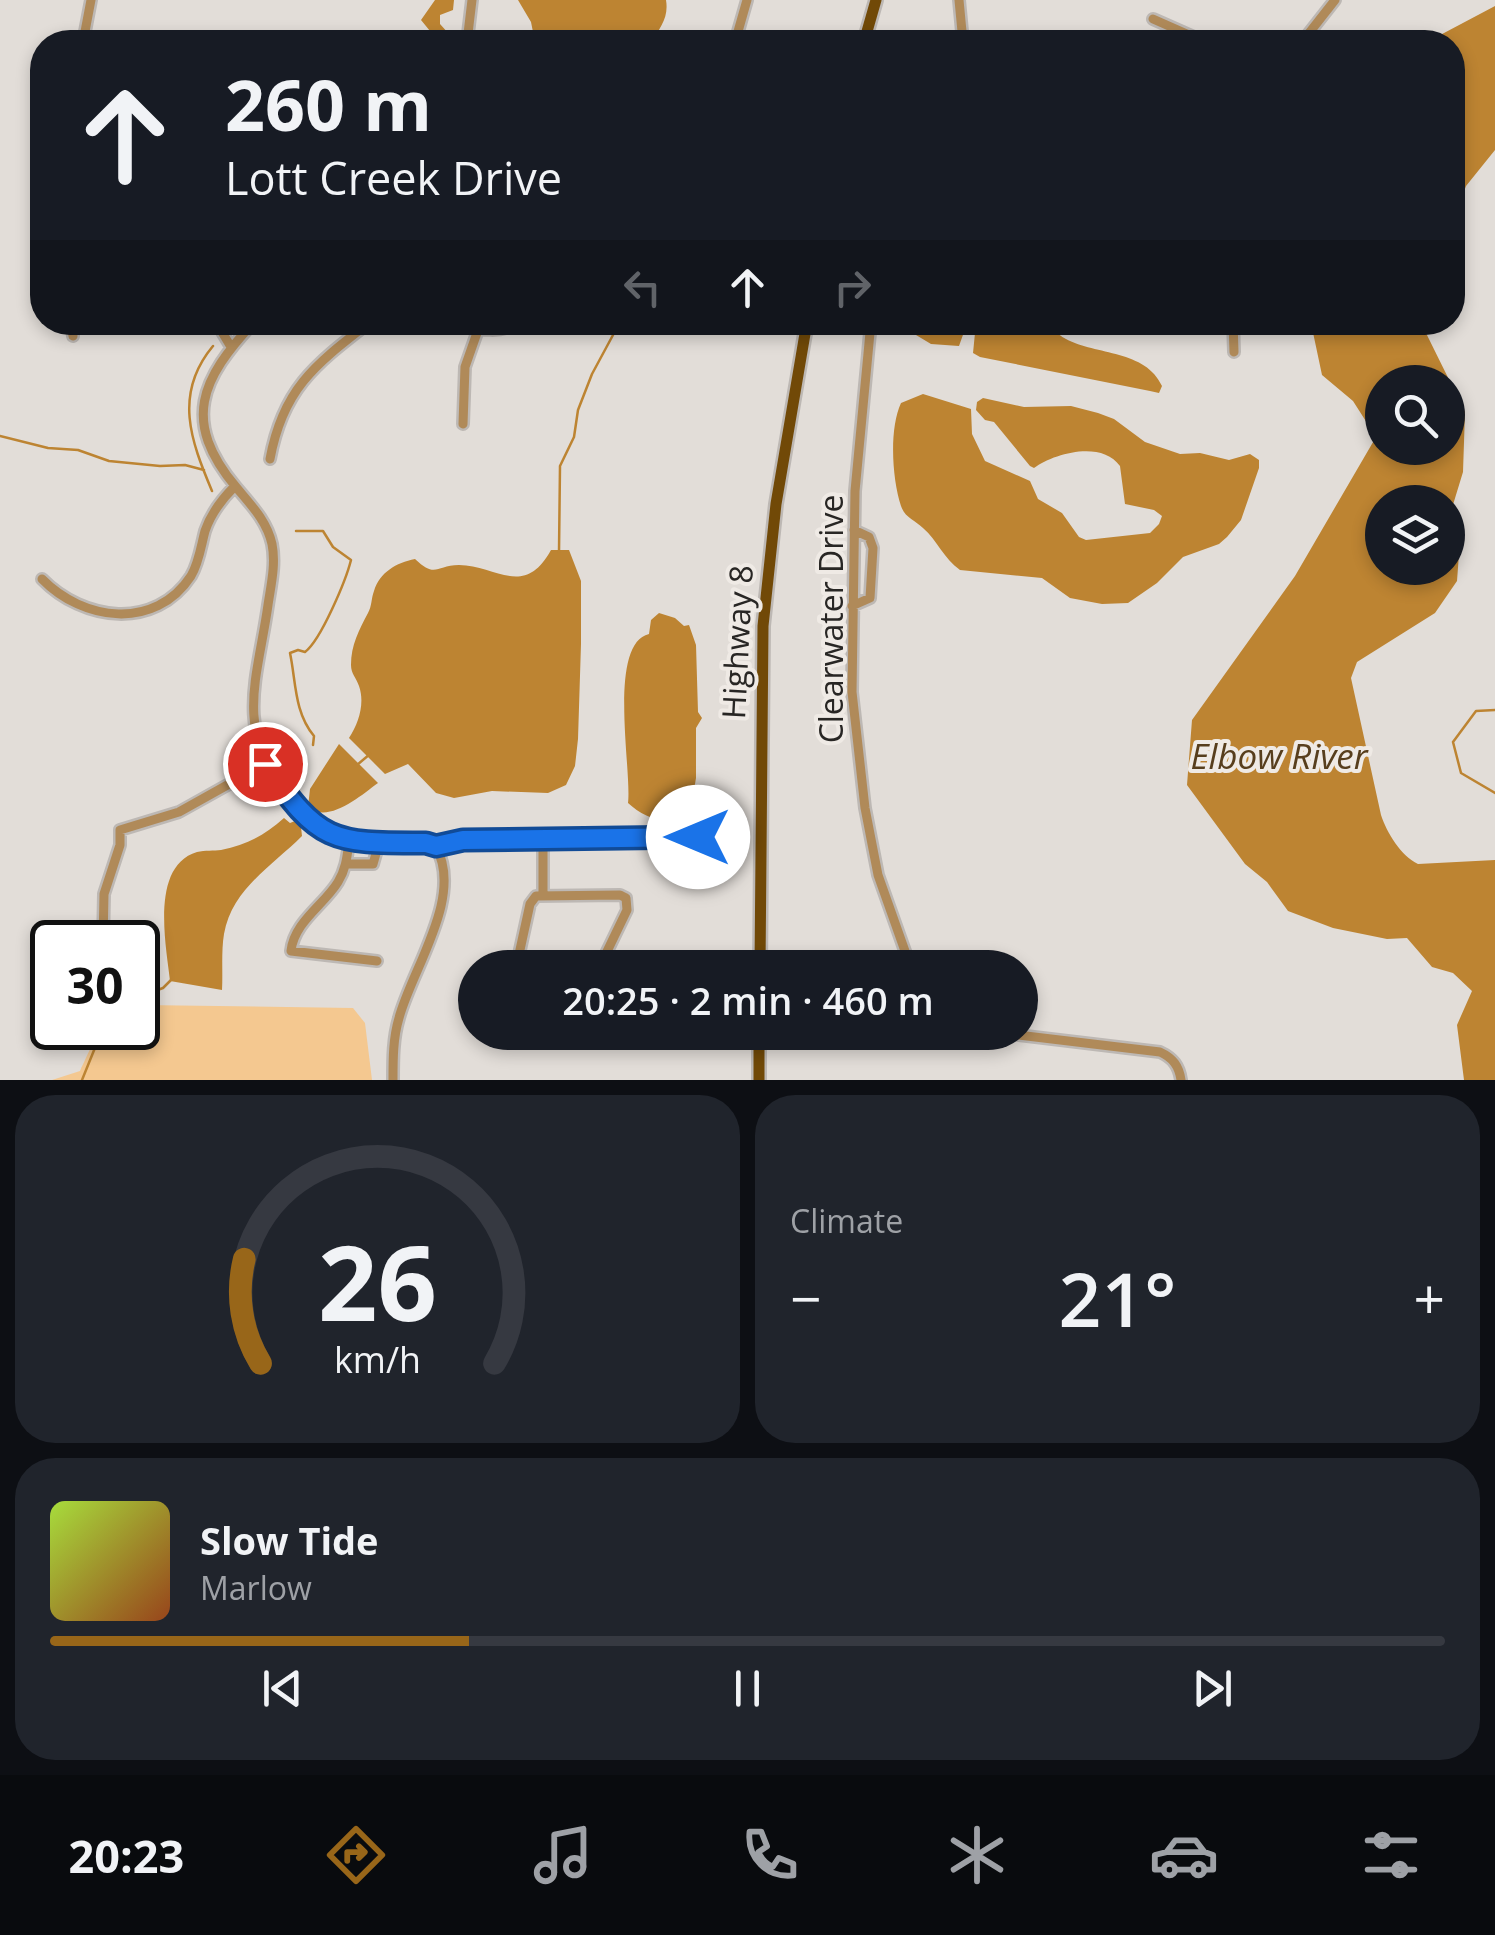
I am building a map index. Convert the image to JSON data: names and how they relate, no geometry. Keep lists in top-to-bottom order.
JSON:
{
  "streets": {
    "main road": ["Highway 8"],
    "street": ["Clearwater Drive"]
  },
  "water": ["Elbow River"],
  "page": {
    "turn": ["260 m", "Lott Creek Drive"],
    "limit": "30",
    "trip": "20:25 · 2 min · 460 m",
    "tile": "Climate",
    "heat": ["−", "21°", "+"],
    "song": ["Slow Tide", "Marlow"],
    "tabs": "20:23",
    "gauge": ["26", "km/h"]
  }
}
